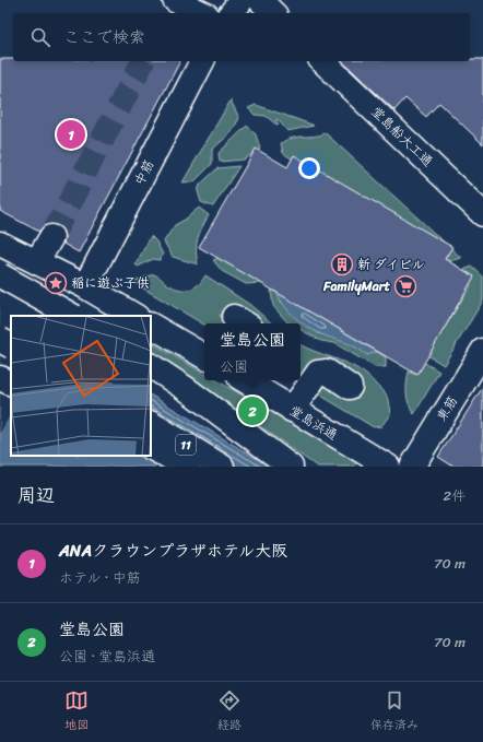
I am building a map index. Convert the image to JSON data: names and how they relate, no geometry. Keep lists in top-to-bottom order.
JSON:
{
  "streets": {
    "main road": [
      "堂島船大工通",
      "中筋",
      "東筋",
      "堂島浜通",
      "11"
    ]
  },
  "places": {
    "building": ["新 ダイビル"],
    "place": ["稲に遊ぶ子供"],
    "supermarket": ["FamilyMart"]
  },
  "page": {
    "search": "ここで検索",
    "pins": ["1", "2"],
    "popup": ["堂島公園", "公園"],
    "heading": ["周辺", "2件"],
    "list": [
      {
        "mark": "1",
        "name": "ANAクラウンプラザホテル大阪",
        "note": "ホテル · 中筋",
        "value": "70 m"
      },
      {
        "mark": "2",
        "name": "堂島公園",
        "note": "公園 · 堂島浜通",
        "value": "70 m"
      }
    ],
    "nav": ["地図", "経路", "保存済み"]
  }
}
